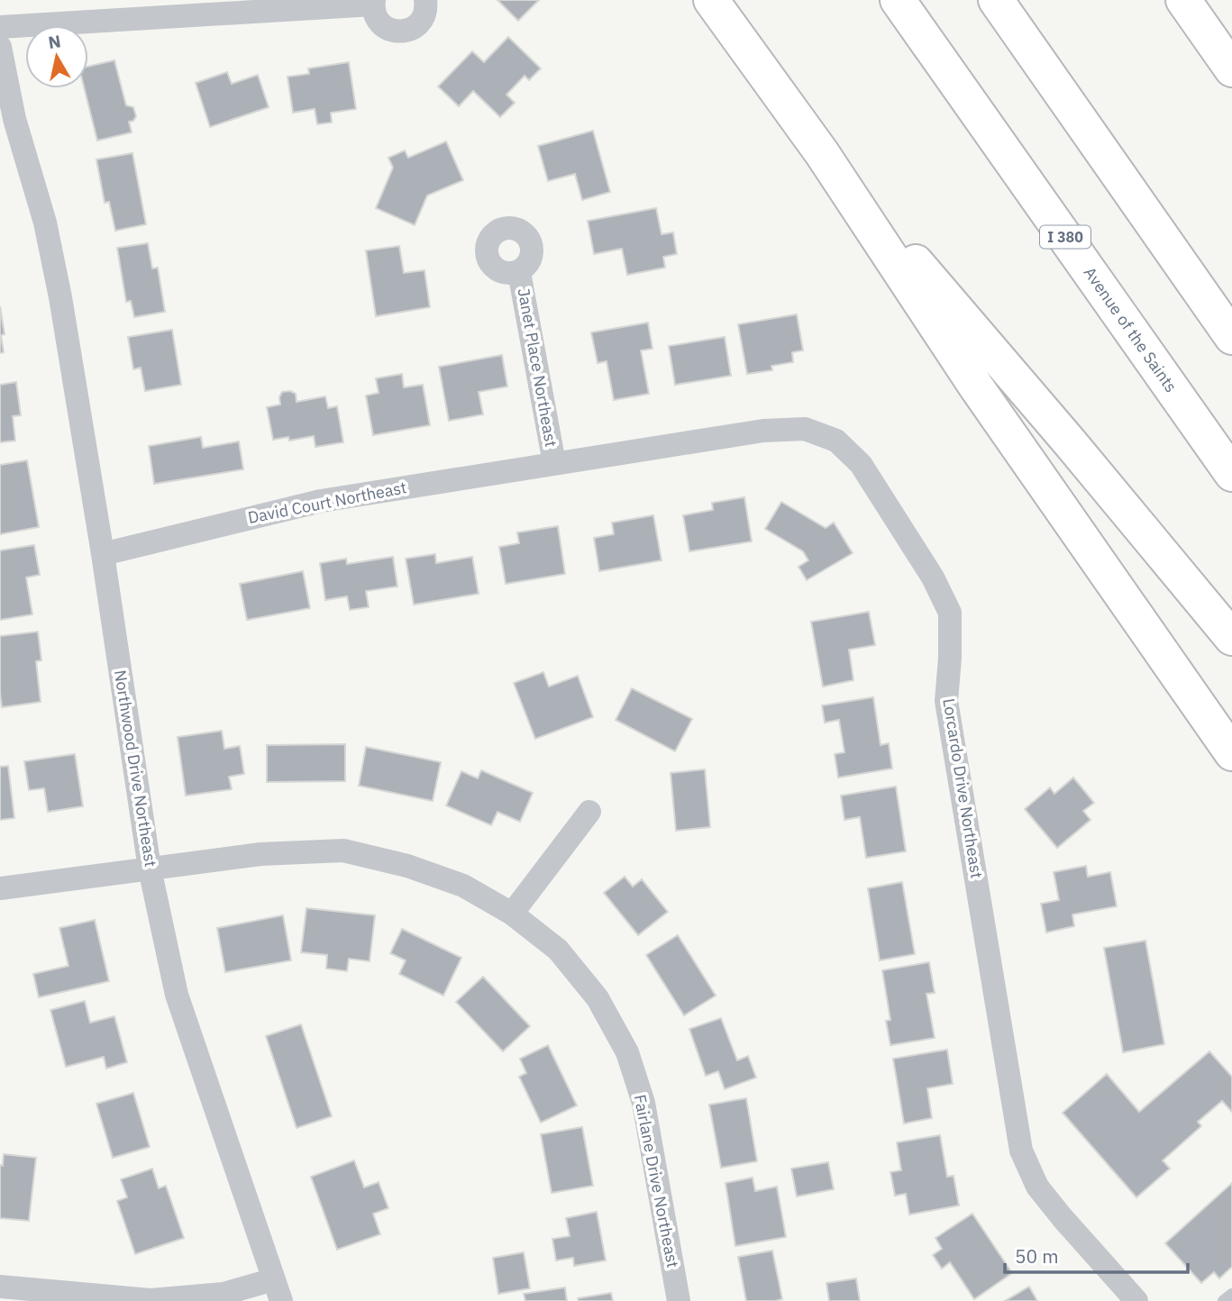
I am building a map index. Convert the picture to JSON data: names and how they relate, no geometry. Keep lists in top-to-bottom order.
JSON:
{
  "streets": {
    "highway": ["I 380", "Avenue of the Saints"],
    "street": [
      "Janet Place Northeast",
      "David Court Northeast",
      "Northwood Drive Northeast",
      "Lorcardo Drive Northeast",
      "Fairlane Drive Northeast"
    ]
  },
  "crossings": [
    ["Janet Place Northeast", "David Court Northeast"],
    ["Janet Place Northeast", "Lorcardo Drive Northeast"],
    ["David Court Northeast", "Northwood Drive Northeast"],
    ["David Court Northeast", "Lorcardo Drive Northeast"],
    ["Northwood Drive Northeast", "Fairlane Drive Northeast"]
  ],
  "scale_bar": "50 m",
  "north": "top"
}
